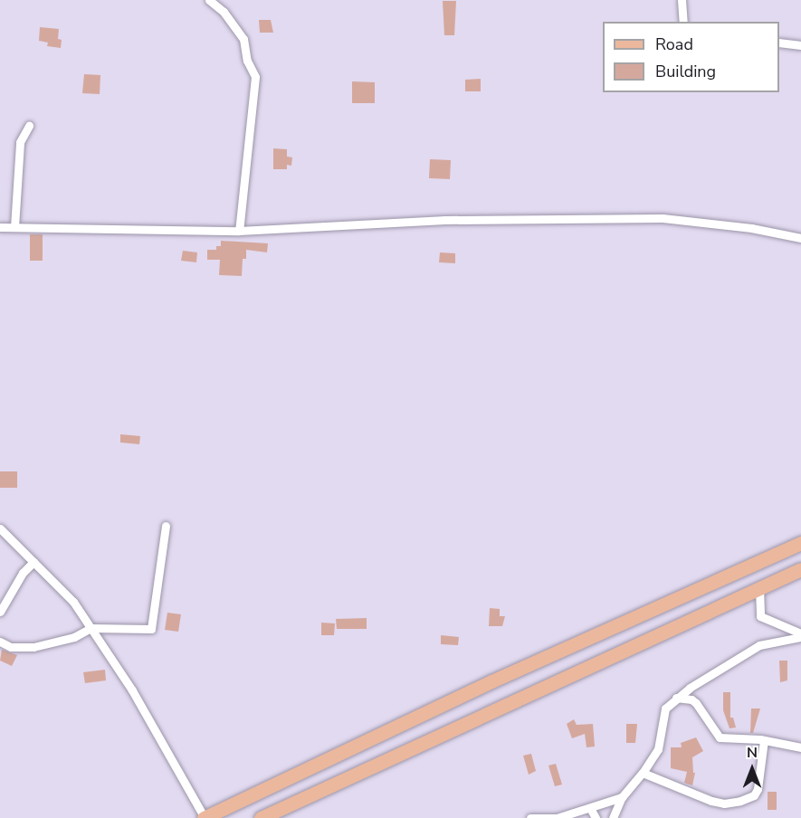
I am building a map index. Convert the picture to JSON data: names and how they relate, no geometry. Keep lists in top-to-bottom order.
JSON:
{
  "legend": ["Road", "Building"],
  "north": "top"
}
